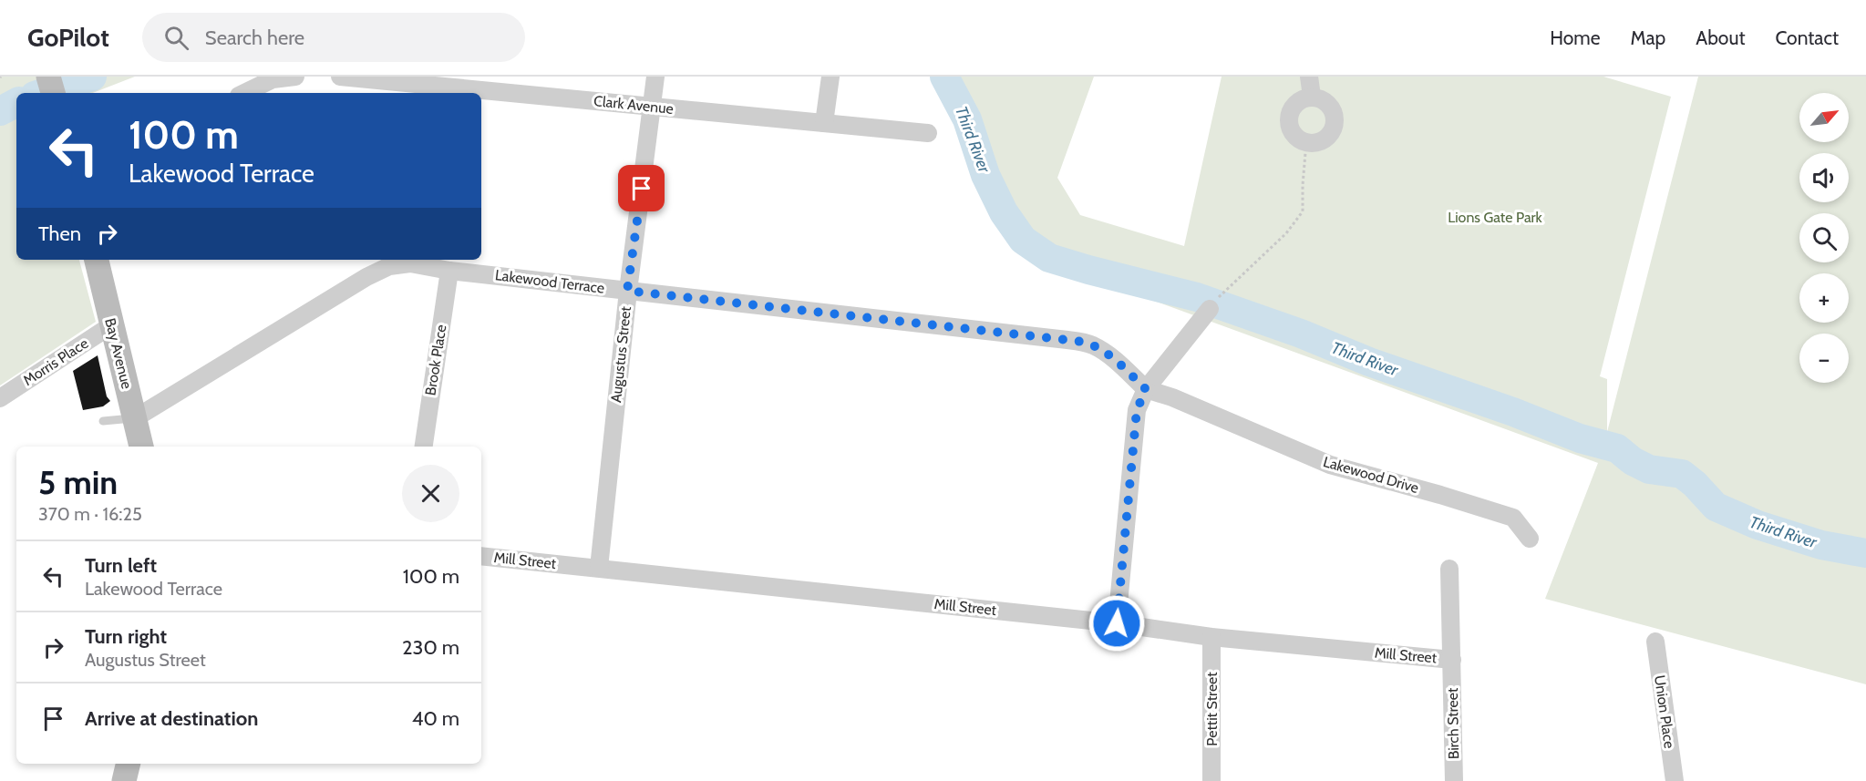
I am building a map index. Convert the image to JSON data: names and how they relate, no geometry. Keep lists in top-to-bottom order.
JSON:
{
  "streets": {
    "street": [
      "Clark Avenue",
      "Lakewood Terrace",
      "Bay Avenue",
      "Augustus Street",
      "Brook Place",
      "Morris Place",
      "Lakewood Drive",
      "Mill Street",
      "Pettit Street",
      "Union Place",
      "Birch Street"
    ]
  },
  "crossings": [
    ["Clark Avenue", "Augustus Street"],
    ["Lakewood Terrace", "Bay Avenue"],
    ["Lakewood Terrace", "Augustus Street"],
    ["Lakewood Terrace", "Brook Place"],
    ["Lakewood Terrace", "Lakewood Drive"],
    ["Bay Avenue", "Morris Place"],
    ["Augustus Street", "Mill Street"],
    ["Mill Street", "Pettit Street"],
    ["Mill Street", "Birch Street"]
  ],
  "water": ["Third River"],
  "parks": ["Lions Gate Park"],
  "north": "top right",
  "page": {
    "header": "GoPilot",
    "search": "Search here",
    "nav": [
      "Home",
      "Map",
      "About",
      "Contact"
    ],
    "map_buttons": ["+", "−"],
    "turn": ["100 m", "Lakewood Terrace"],
    "then": "Then",
    "heading": ["5 min", "370 m · 16:25"],
    "list": [
      {
        "name": "Turn left",
        "note": "Lakewood Terrace",
        "value": "100 m"
      },
      {
        "name": "Turn right",
        "note": "Augustus Street",
        "value": "230 m"
      },
      {
        "name": "Arrive at destination",
        "value": "40 m"
      }
    ]
  }
}
